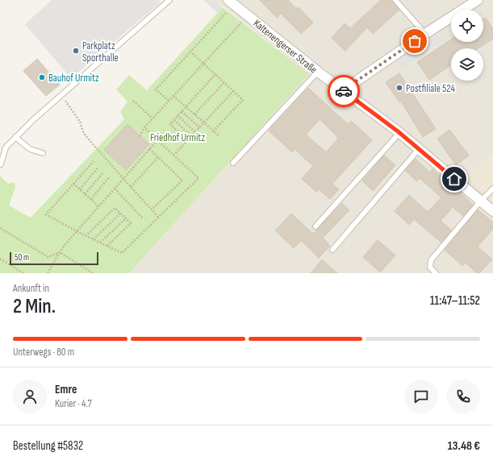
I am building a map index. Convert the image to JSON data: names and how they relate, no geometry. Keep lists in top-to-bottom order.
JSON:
{
  "streets": {
    "street": ["Kaltenengerser Straße"]
  },
  "parks": ["Friedhof Urmitz"],
  "places": ["Parkplatz Sporthalle", "Bauhof Urmitz", "Postfiliale 524"],
  "scale_bar": "50 m",
  "page": {
    "scale": "50 m",
    "heading": ["2 Min.", "Ankunft in", "11:47–11:52"],
    "panel": [
      "Emre",
      "Kurier · 4.7",
      "Bestellung #5832",
      "13.48 €"
    ],
    "bar": "Unterwegs · 80 m"
  }
}
